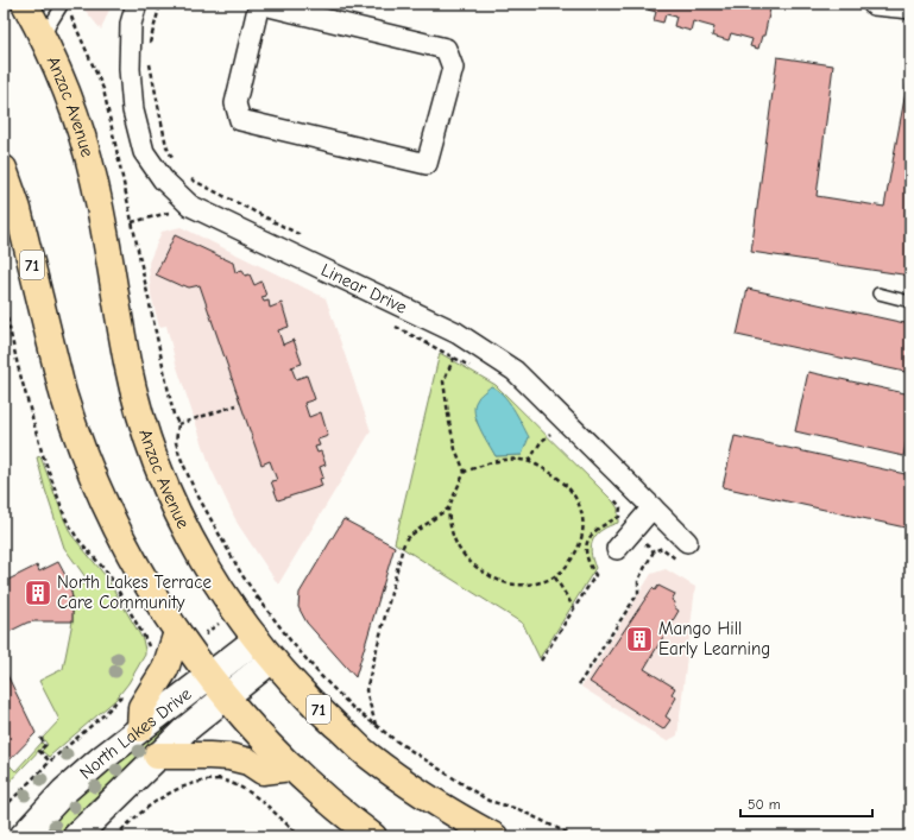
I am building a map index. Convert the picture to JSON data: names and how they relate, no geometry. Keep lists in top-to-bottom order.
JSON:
{
  "streets": {
    "highway": ["Anzac Avenue", "71"],
    "street": ["Linear Drive", "North Lakes Drive"]
  },
  "crossings": [
    ["Anzac Avenue", "North Lakes Drive"],
    ["71", "North Lakes Drive"]
  ],
  "places": {
    "building": ["North Lakes Terrace Care Community", "Mango Hill Early Learning"]
  },
  "scale_bar": "50 m"
}
